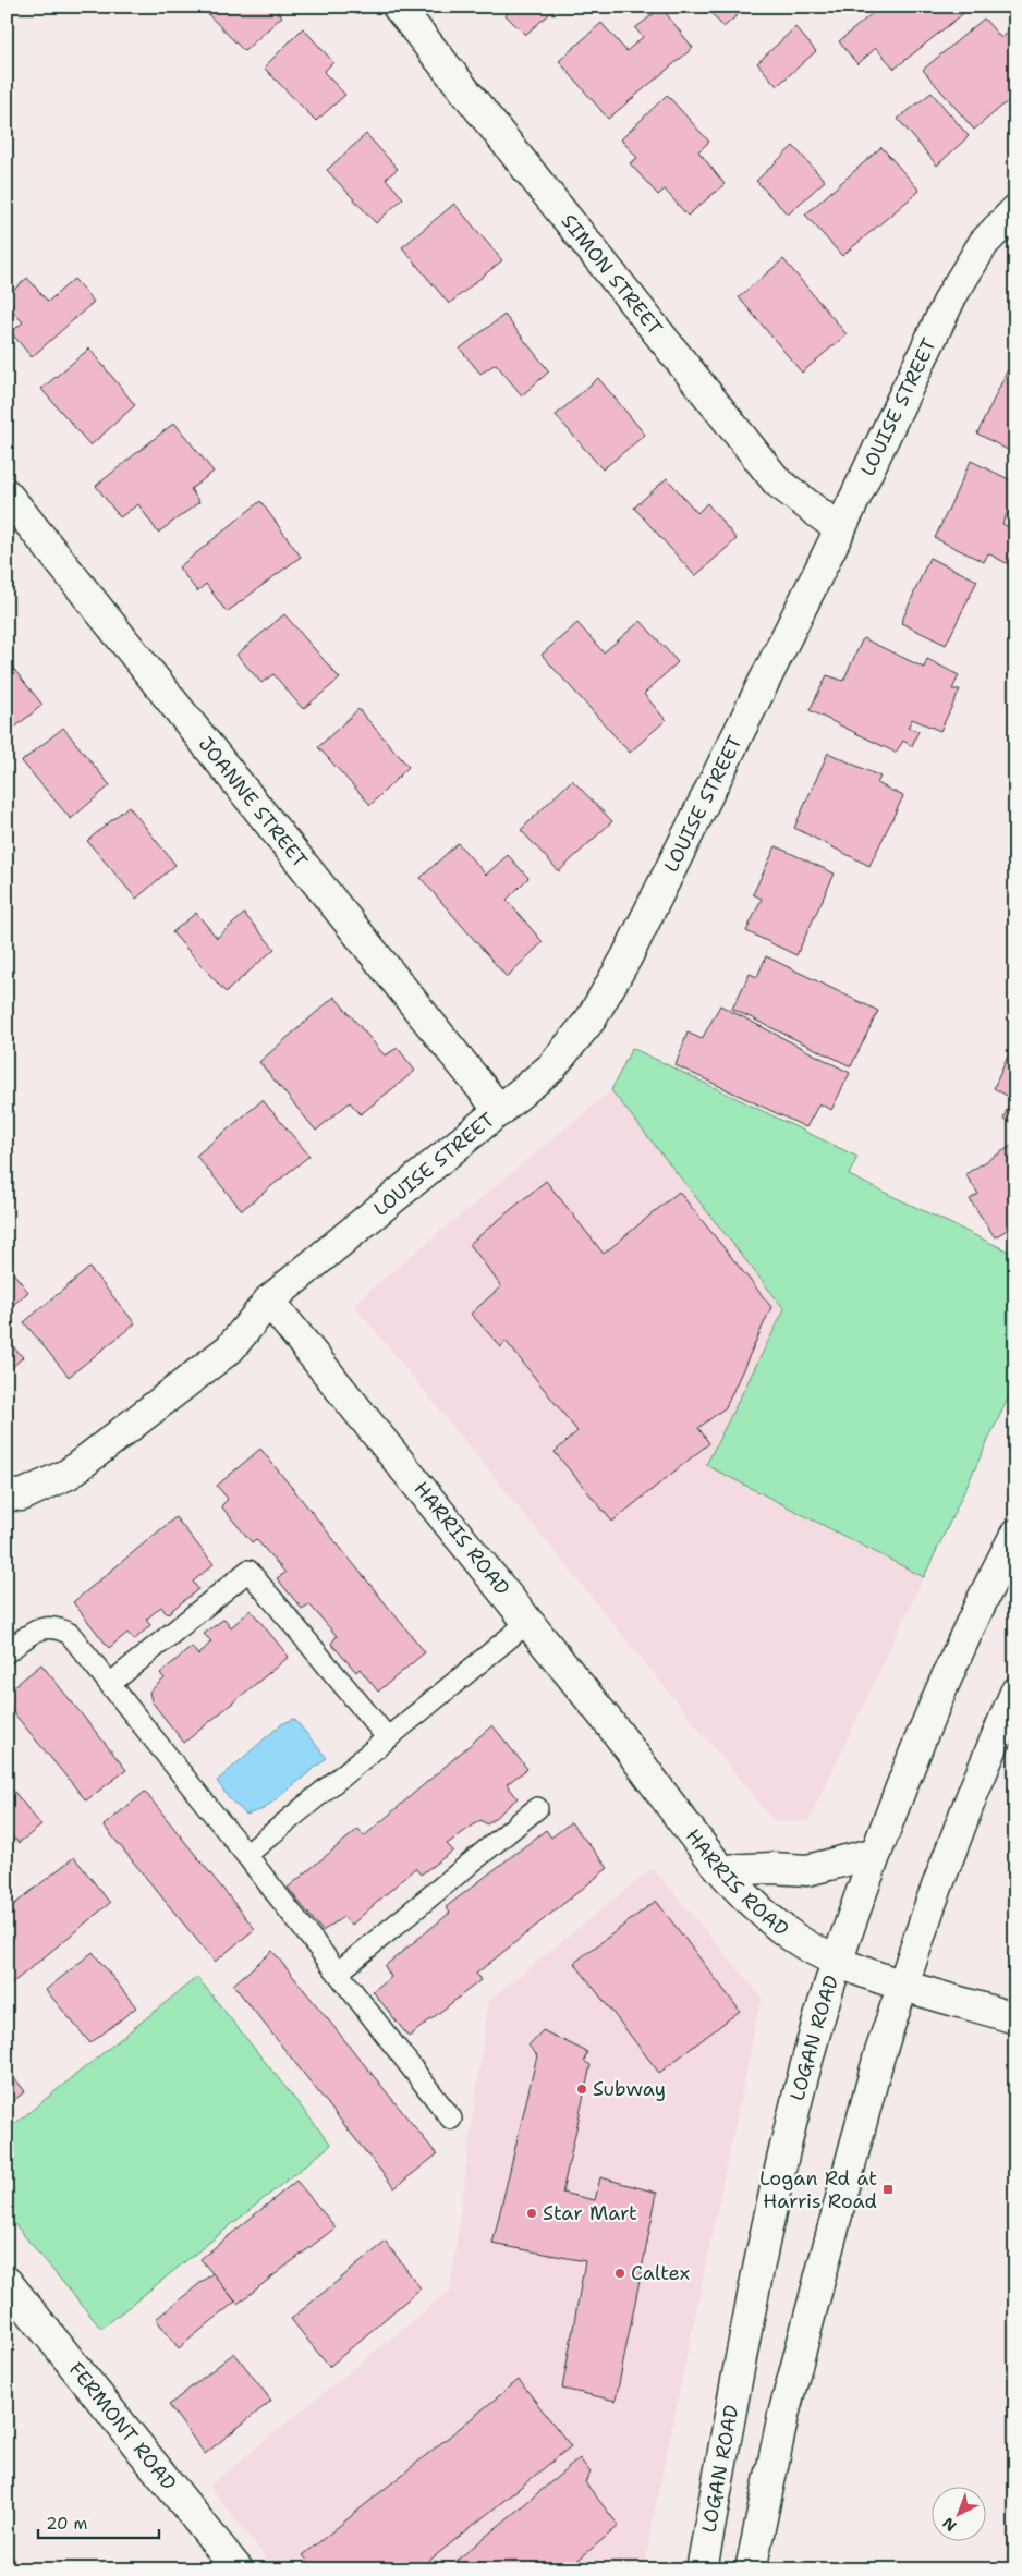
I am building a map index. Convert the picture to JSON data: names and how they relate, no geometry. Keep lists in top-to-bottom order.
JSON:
{
  "streets": {
    "street": [
      "SIMON STREET",
      "LOUISE STREET",
      "JOANNE STREET",
      "HARRIS ROAD",
      "LOGAN ROAD",
      "FERMONT ROAD"
    ]
  },
  "crossings": [
    ["SIMON STREET", "LOUISE STREET"],
    ["LOUISE STREET", "JOANNE STREET"],
    ["LOUISE STREET", "HARRIS ROAD"],
    ["HARRIS ROAD", "LOGAN ROAD"]
  ],
  "places": {
    "other": ["Subway", "Star Mart", "Caltex"],
    "transit": ["Logan Rd at Harris Road"]
  },
  "scale_bar": "20 m",
  "north": "bottom left"
}
